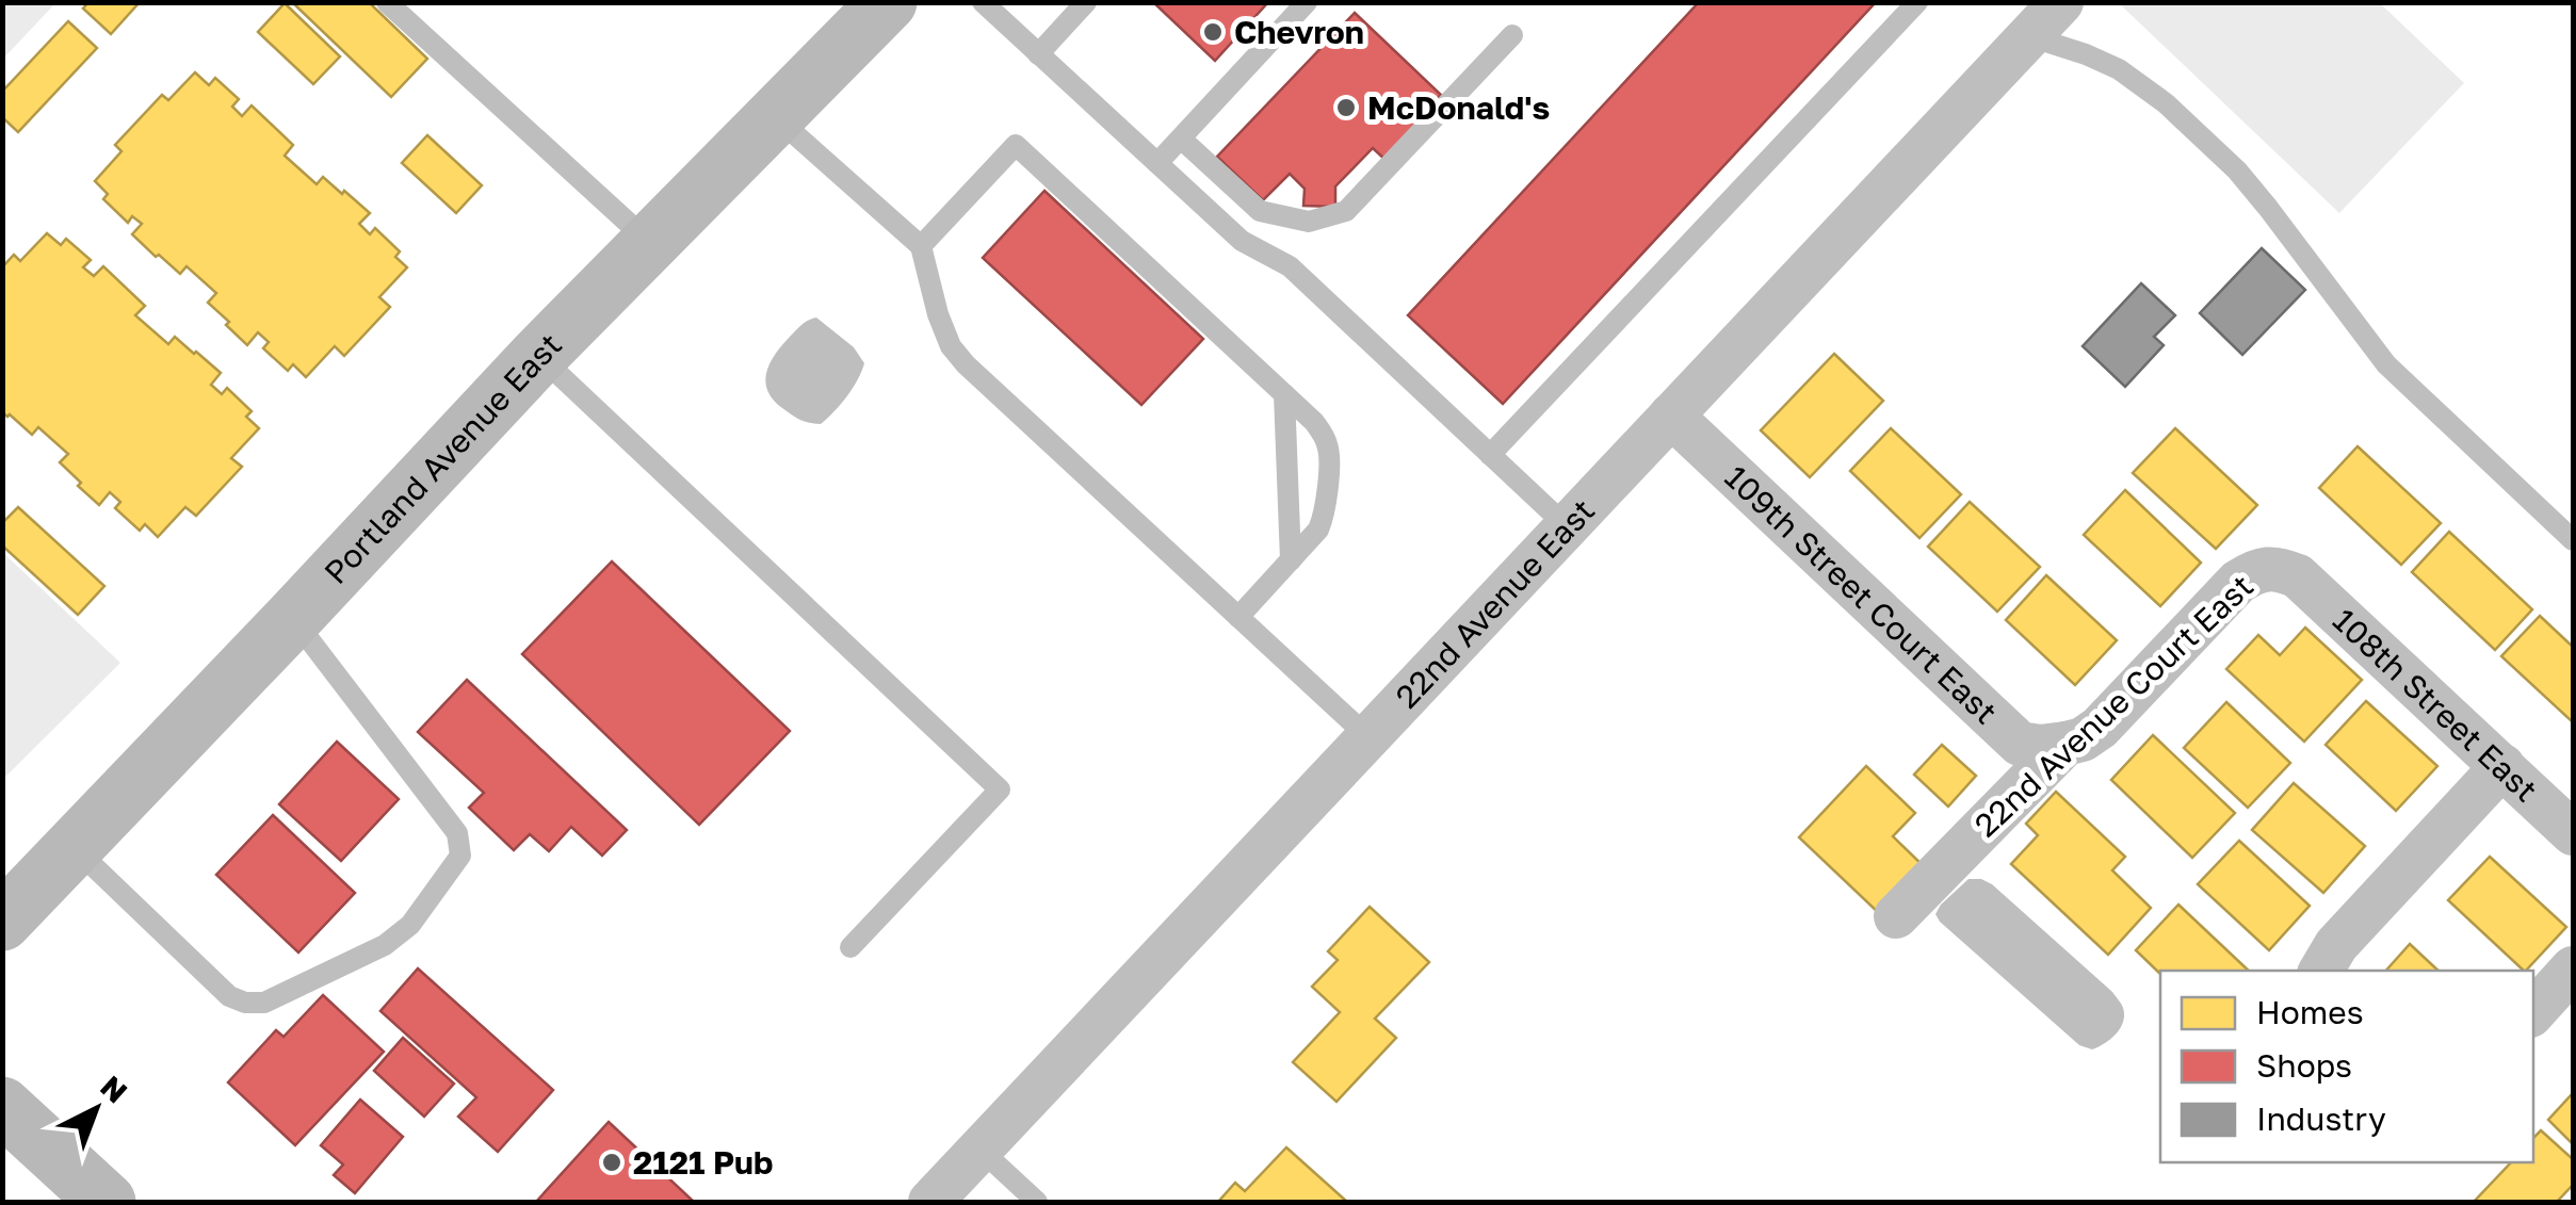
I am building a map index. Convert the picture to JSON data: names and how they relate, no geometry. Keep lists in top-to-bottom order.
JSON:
{
  "streets": {
    "main road": ["Portland Avenue East"],
    "street": [
      "109th Street Court East",
      "22nd Avenue East",
      "108th Street East",
      "22nd Avenue Court East"
    ]
  },
  "crossings": [
    ["109th Street Court East", "22nd Avenue East"],
    ["109th Street Court East", "22nd Avenue Court East"],
    ["108th Street East", "22nd Avenue Court East"]
  ],
  "places": ["Chevron", "McDonald's", "2121 Pub"],
  "legend": ["Homes", "Shops", "Industry"],
  "north": "top right"
}
